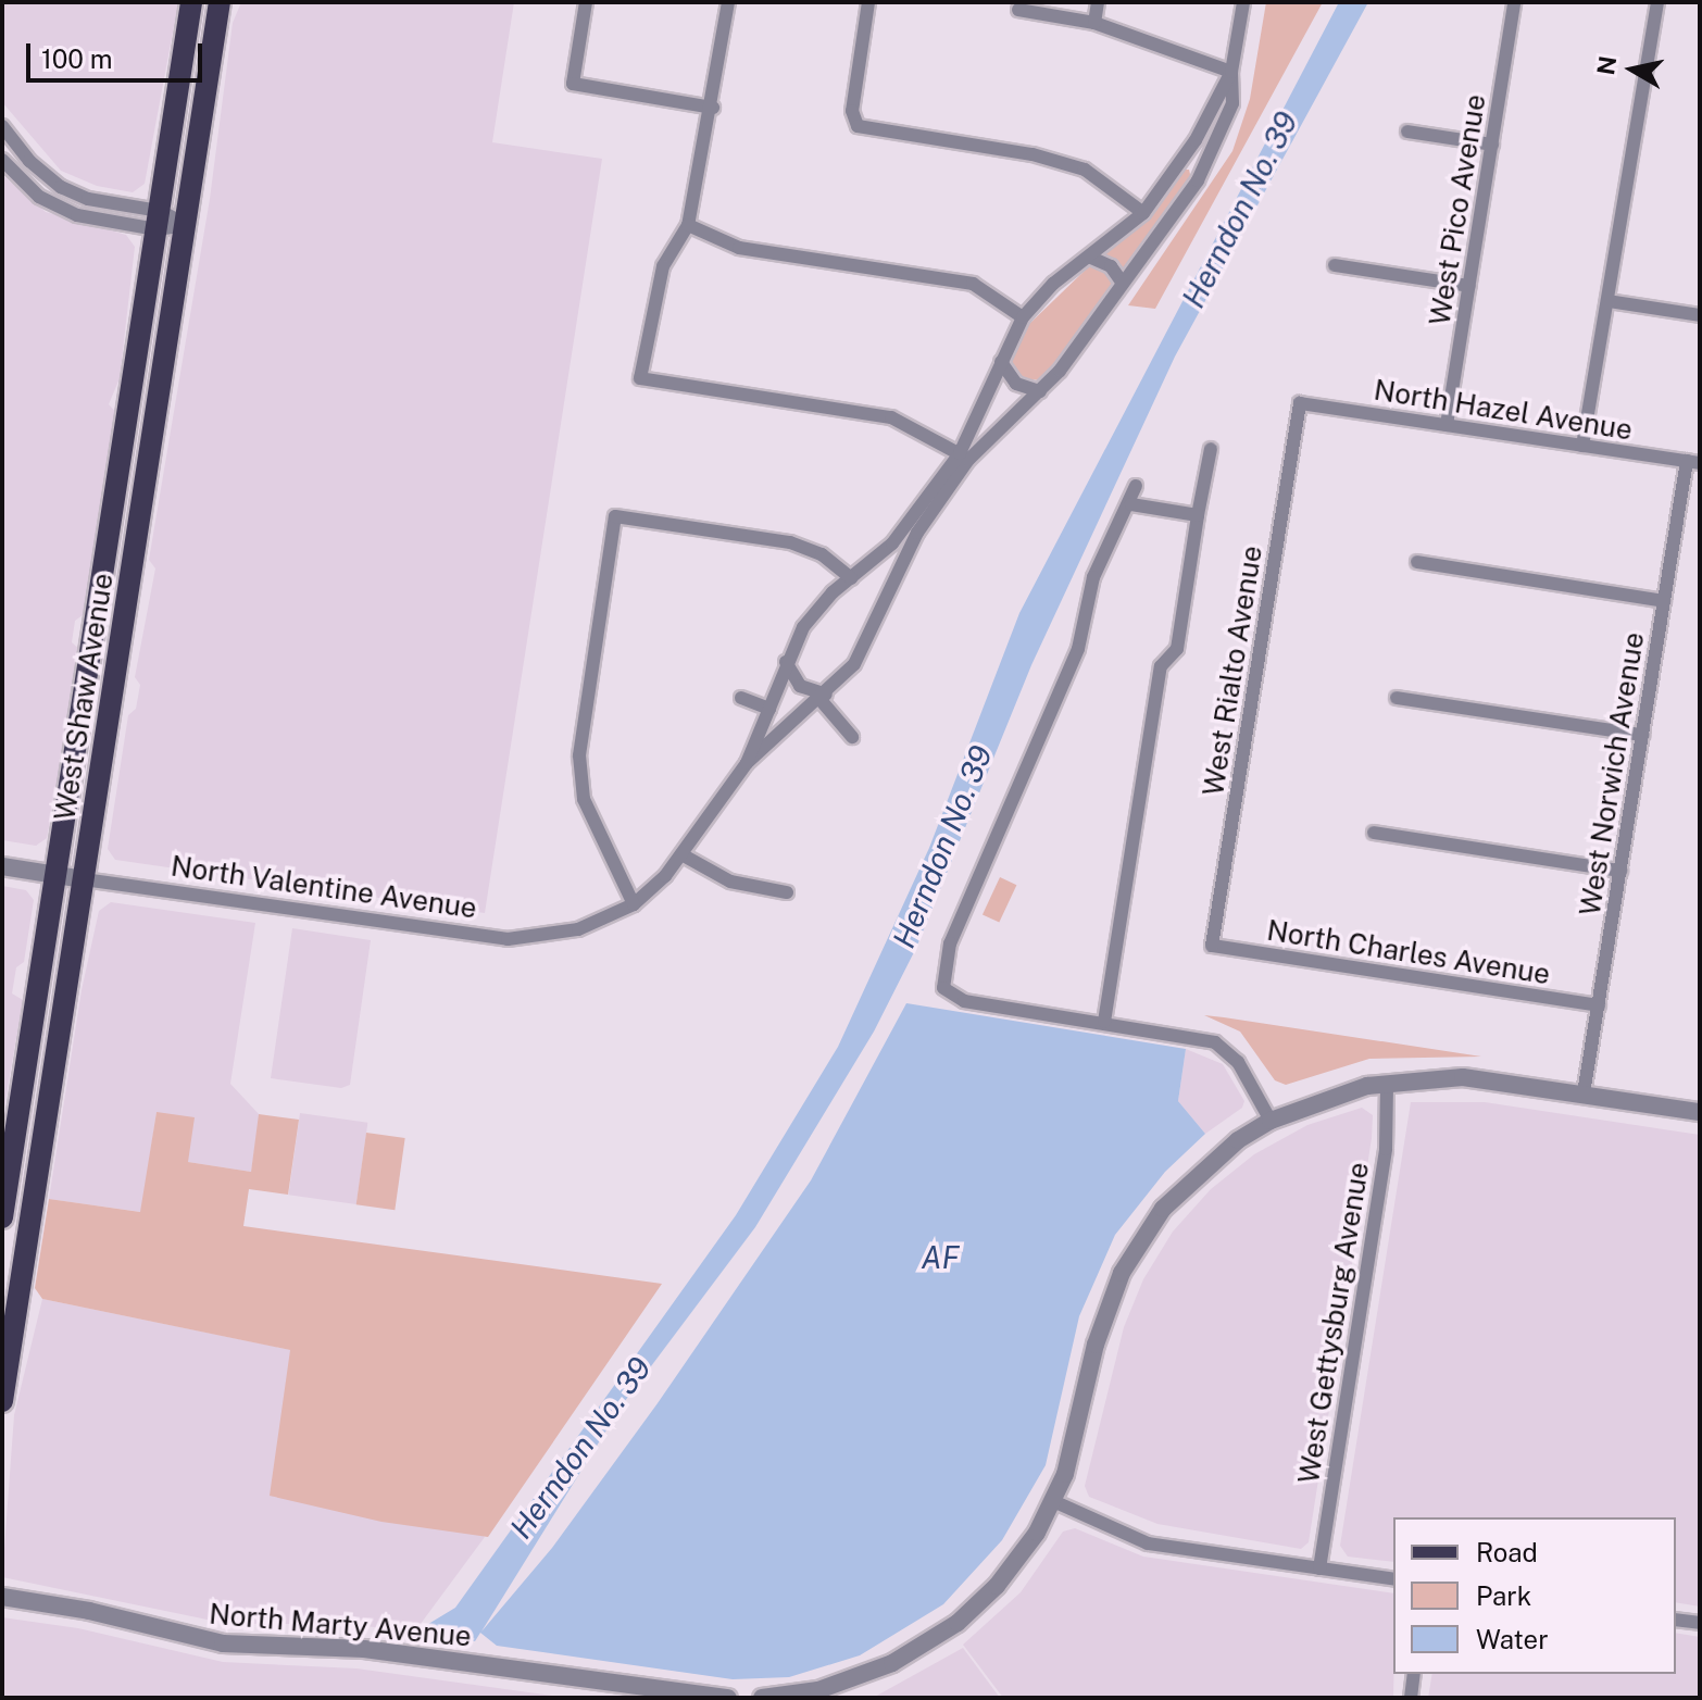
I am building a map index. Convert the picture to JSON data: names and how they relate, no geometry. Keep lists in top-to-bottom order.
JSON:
{
  "streets": {
    "main road": ["West Shaw Avenue"],
    "street": [
      "West Pico Avenue",
      "North Hazel Avenue",
      "West Rialto Avenue",
      "West Norwich Avenue",
      "North Valentine Avenue",
      "North Charles Avenue",
      "West Gettysburg Avenue",
      "North Marty Avenue"
    ]
  },
  "crossings": [
    ["West Pico Avenue", "North Hazel Avenue"],
    ["North Hazel Avenue", "West Rialto Avenue"],
    ["North Hazel Avenue", "West Norwich Avenue"],
    ["West Rialto Avenue", "North Charles Avenue"],
    ["West Shaw Avenue", "North Valentine Avenue"],
    ["West Norwich Avenue", "North Charles Avenue"]
  ],
  "water": ["Herndon No. 39", "AF"],
  "legend": ["Road", "Park", "Water"],
  "scale_bar": "100 m",
  "north": "left"
}
